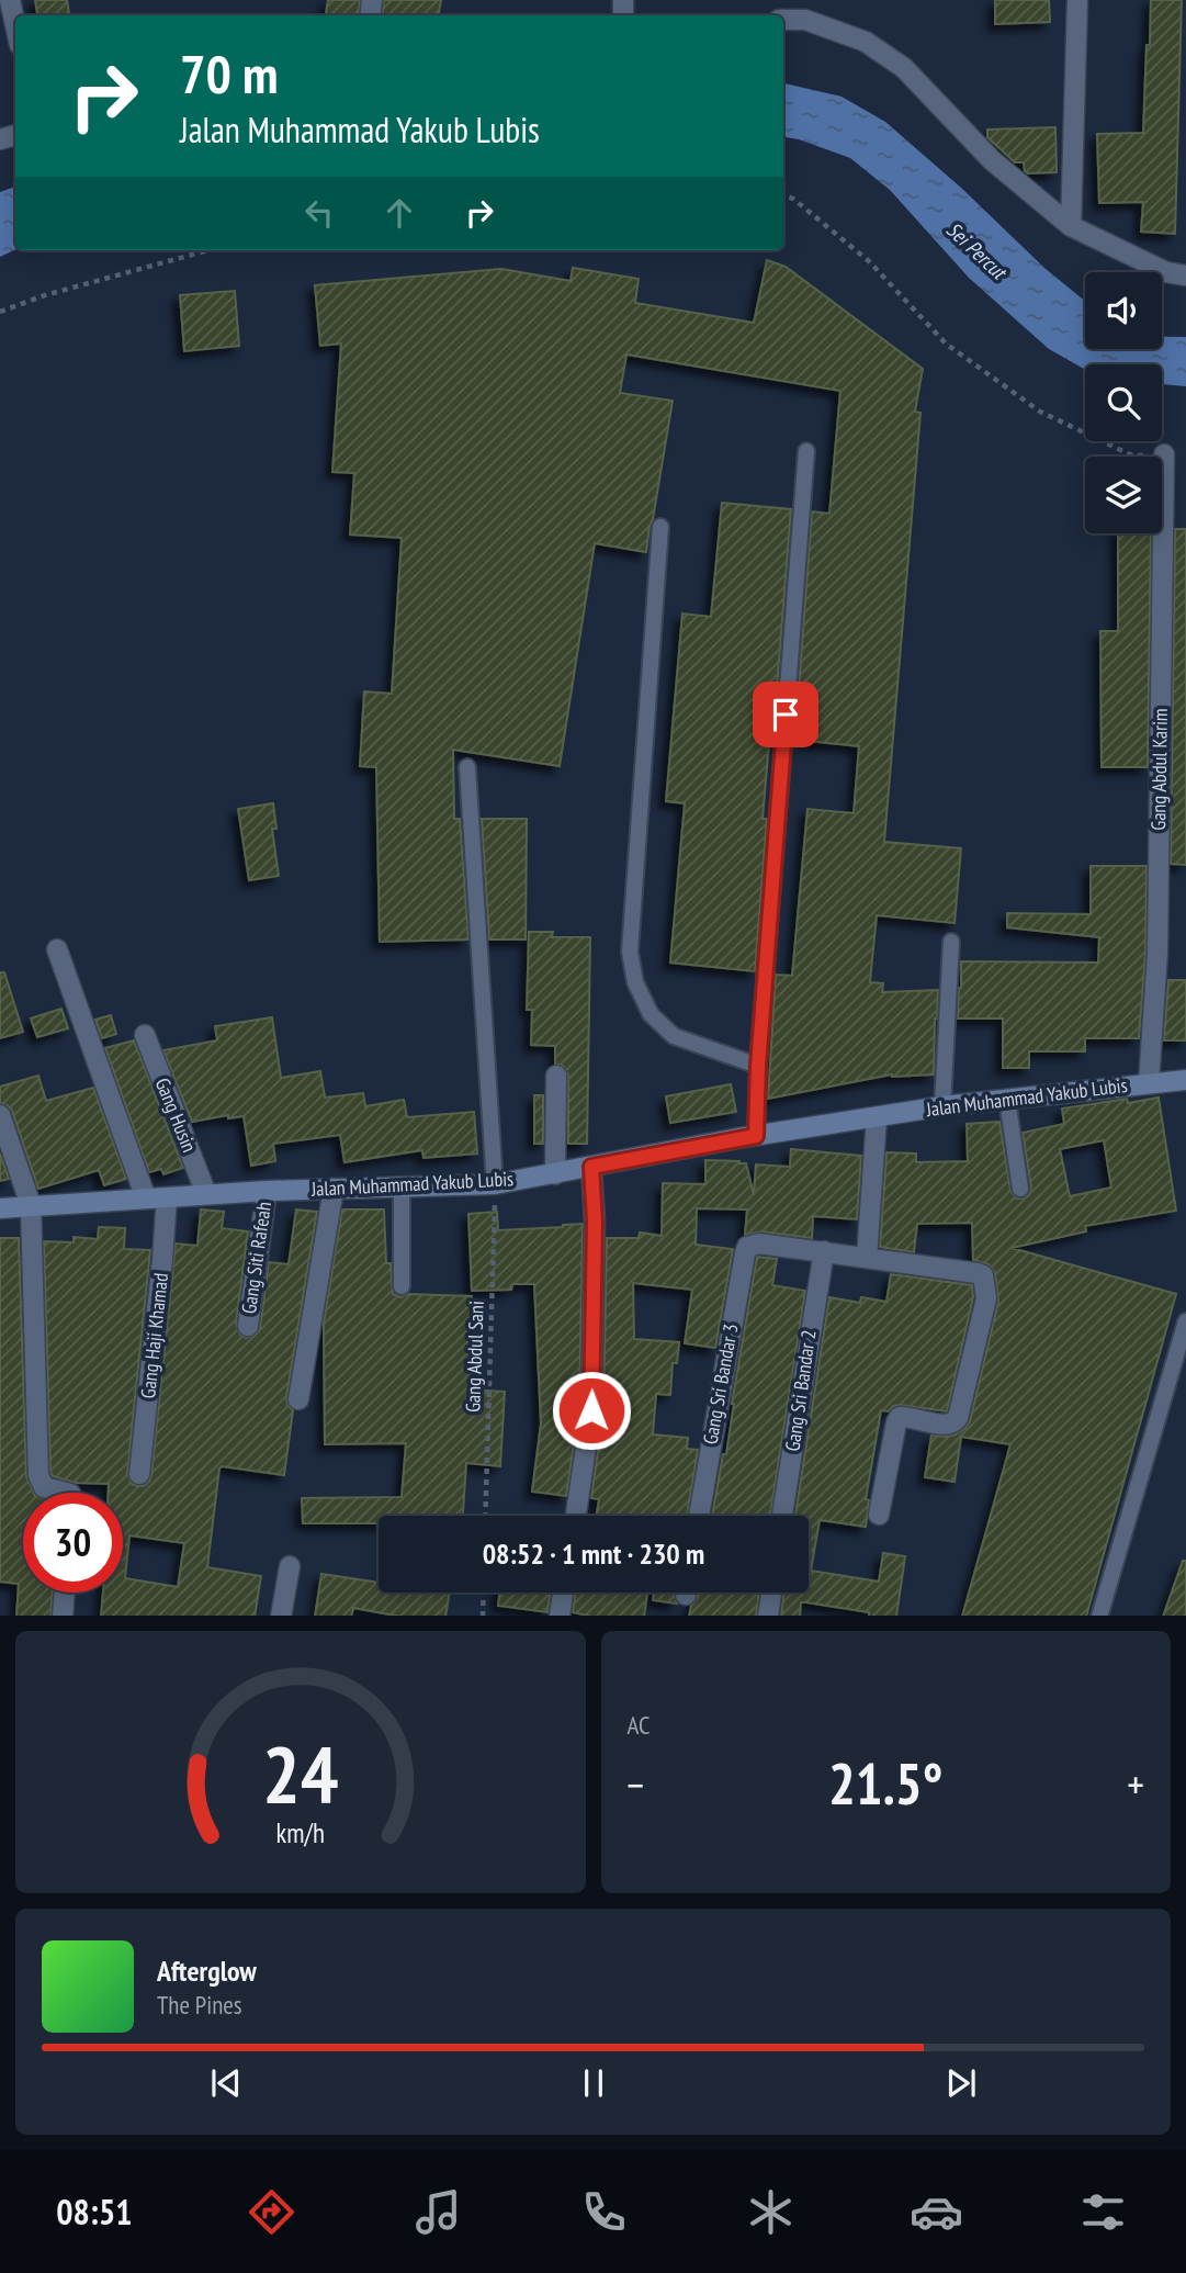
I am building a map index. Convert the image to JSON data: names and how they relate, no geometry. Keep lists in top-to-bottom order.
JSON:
{
  "streets": {
    "main road": ["Jalan Muhammad Yakub Lubis"],
    "street": [
      "Gang Abdul Karim",
      "Gang Husin",
      "Gang Siti Rafeah",
      "Gang Haji Khamad",
      "Gang Sri Bandar 3",
      "Gang Sri Bandar 2"
    ],
    "path": ["Gang Abdul Sani"]
  },
  "crossings": [
    ["Gang Abdul Karim", "Jalan Muhammad Yakub Lubis"],
    ["Jalan Muhammad Yakub Lubis", "Gang Husin"],
    ["Jalan Muhammad Yakub Lubis", "Gang Siti Rafeah"],
    ["Jalan Muhammad Yakub Lubis", "Gang Haji Khamad"],
    ["Jalan Muhammad Yakub Lubis", "Gang Abdul Sani"],
    ["Gang Sri Bandar 3", "Gang Sri Bandar 2"]
  ],
  "water": ["Sei Percut"],
  "page": {
    "turn": ["70 m", "Jalan Muhammad Yakub Lubis"],
    "limit": "30",
    "trip": "08:52 · 1 mnt · 230 m",
    "tile": "AC",
    "heat": ["−", "21.5°", "+"],
    "song": ["Afterglow", "The Pines"],
    "tabs": "08:51",
    "gauge": ["24", "km/h"]
  }
}
